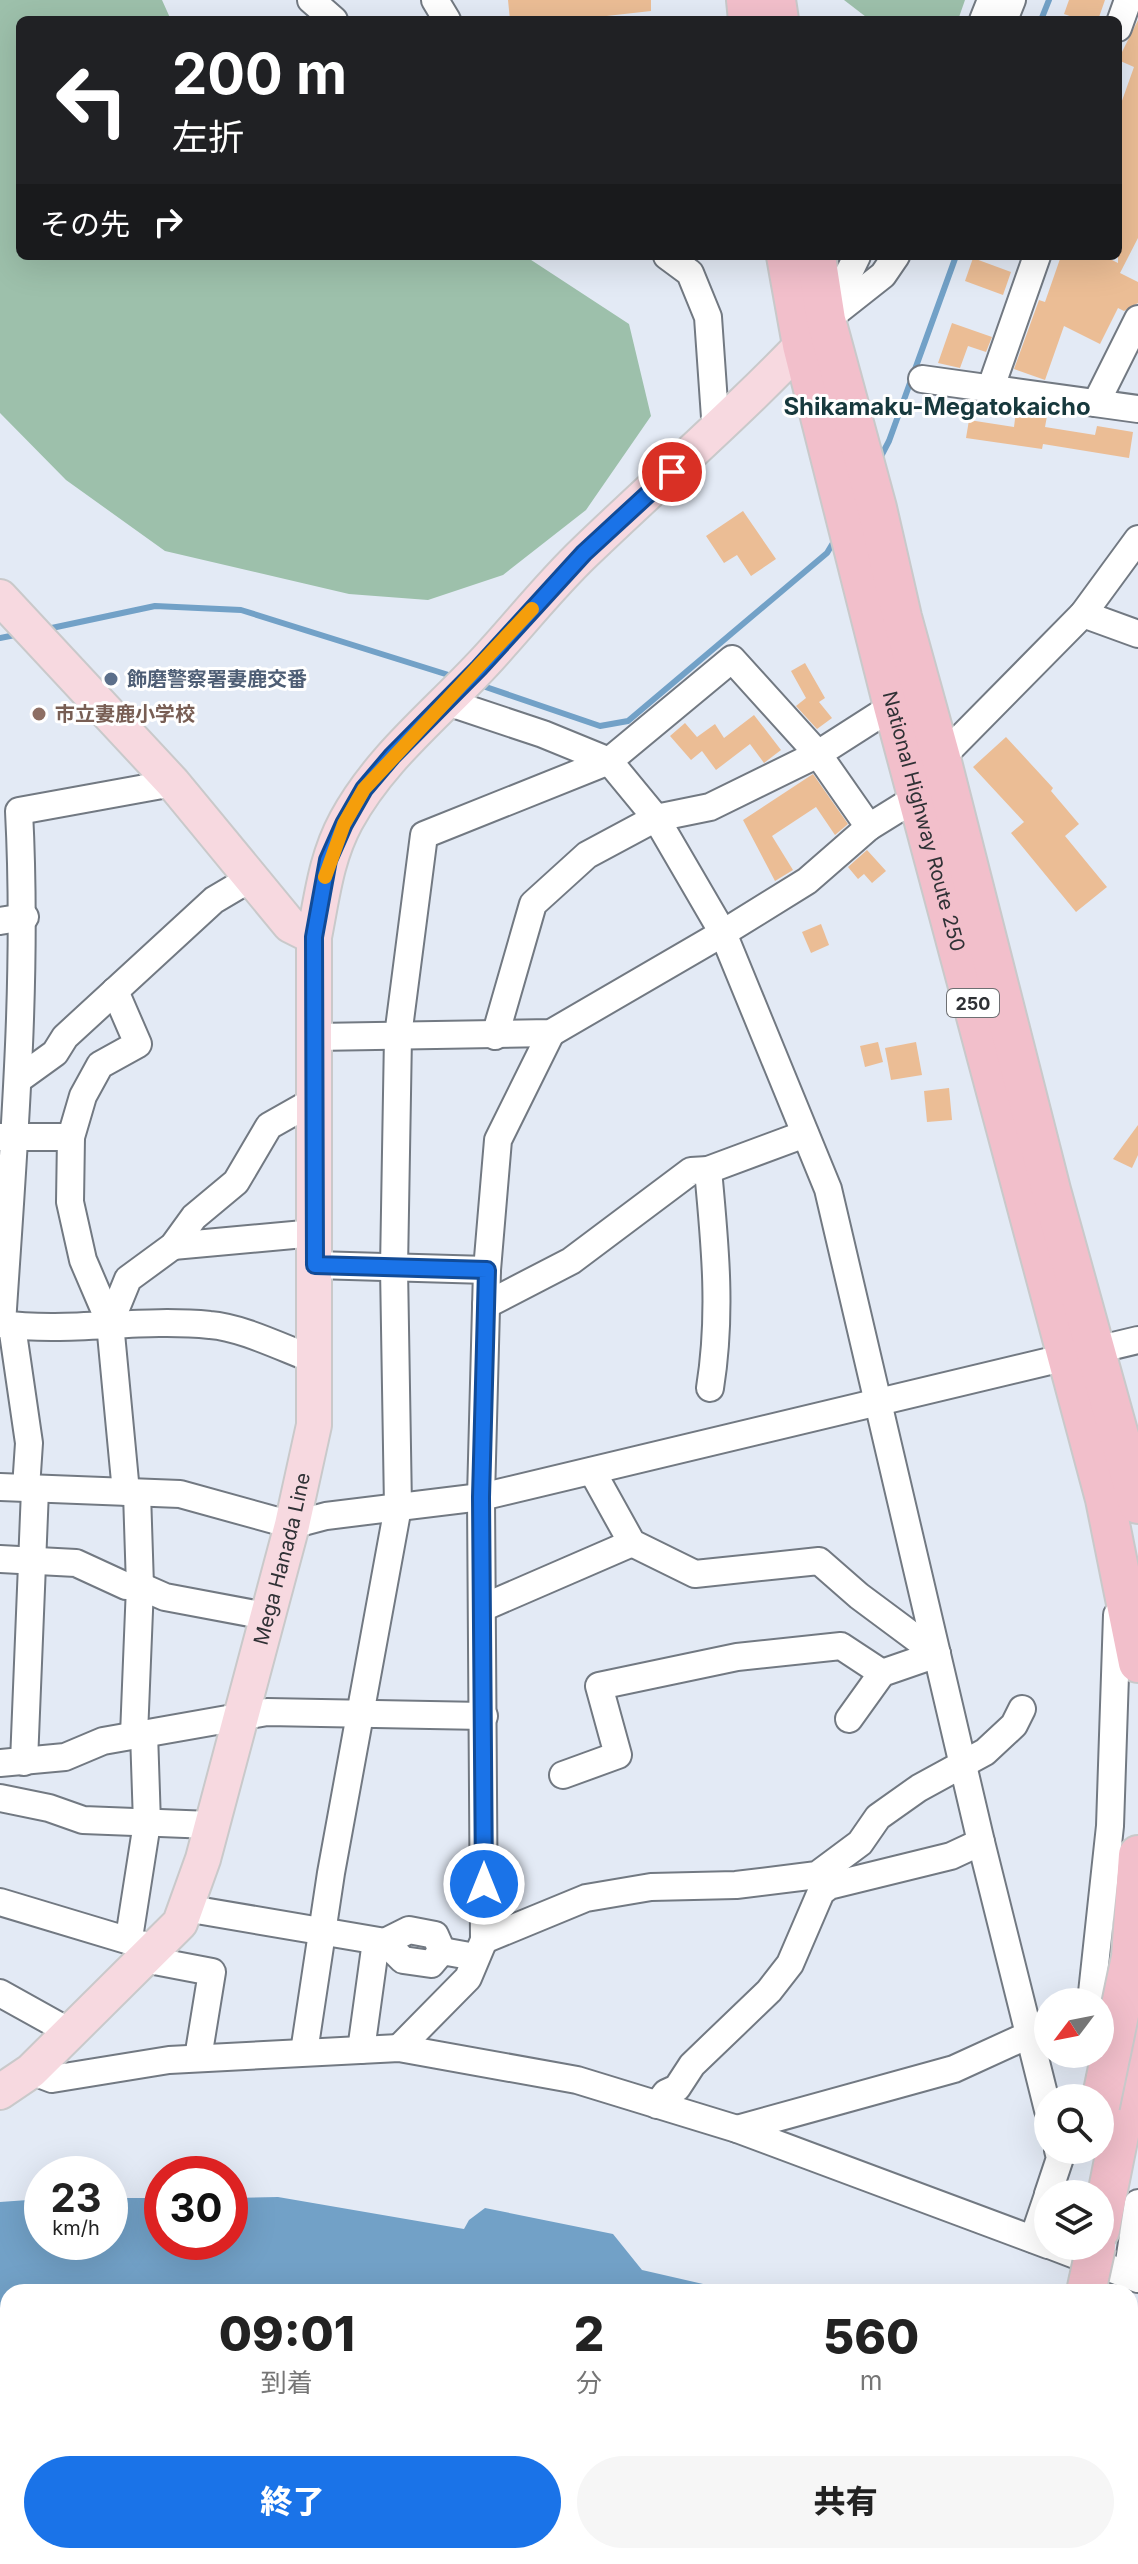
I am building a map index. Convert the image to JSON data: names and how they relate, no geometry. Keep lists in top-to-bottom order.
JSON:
{
  "streets": {
    "highway": ["National Highway Route 250", "250"],
    "main road": ["Mega Hanada Line"]
  },
  "crossings": [
    ["National Highway Route 250", "Mega Hanada Line"]
  ],
  "districts": ["Shikamaku-Megatokaicho"],
  "places": ["飾磨警察署妻鹿交番", "市立妻鹿小学校"],
  "north": "bottom left",
  "page": {
    "turn": ["200 m", "左折"],
    "then": "その先",
    "speed": "23 km/h",
    "limit": "30",
    "eta": [
      "09:01",
      "到着",
      "2",
      "分",
      "560",
      "m"
    ],
    "buttons": ["終了", "共有"]
  }
}
